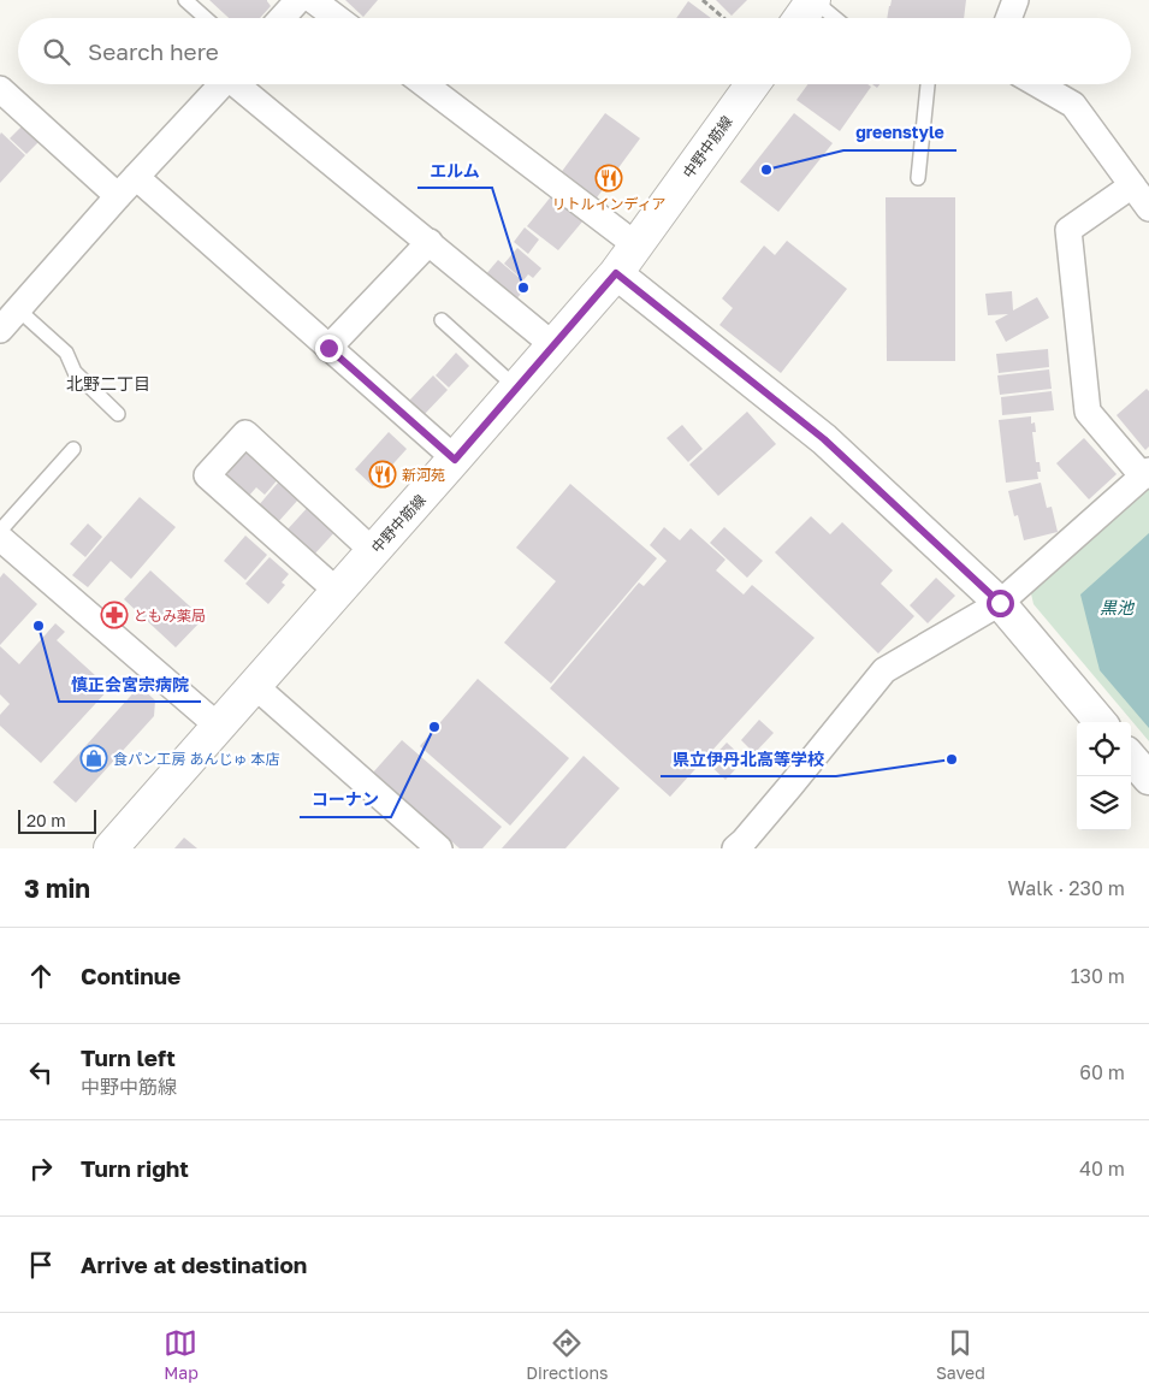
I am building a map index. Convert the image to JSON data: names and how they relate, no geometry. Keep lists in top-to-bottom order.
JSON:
{
  "streets": {
    "main road": ["中野中筋線"]
  },
  "districts": ["北野二丁目"],
  "water": ["黒池"],
  "places": {
    "other": [
      "greenstyle",
      "エルム",
      "慎正会宮宗病院",
      "コーナン",
      "県立伊丹北高等学校"
    ],
    "restaurant": ["リトルインディア", "新河苑"],
    "pharmacy": ["ともみ薬局"],
    "shop": ["食パン工房 あんじゅ 本店"]
  },
  "scale_bar": "20 m",
  "page": {
    "search": "Search here",
    "scale": "20 m",
    "heading": ["3 min", "Walk · 230 m"],
    "list": [
      ["Continue", "130 m"],
      ["Turn left", "中野中筋線", "60 m"],
      ["Turn right", "40 m"],
      "Arrive at destination"
    ],
    "nav": ["Map", "Directions", "Saved"]
  }
}
